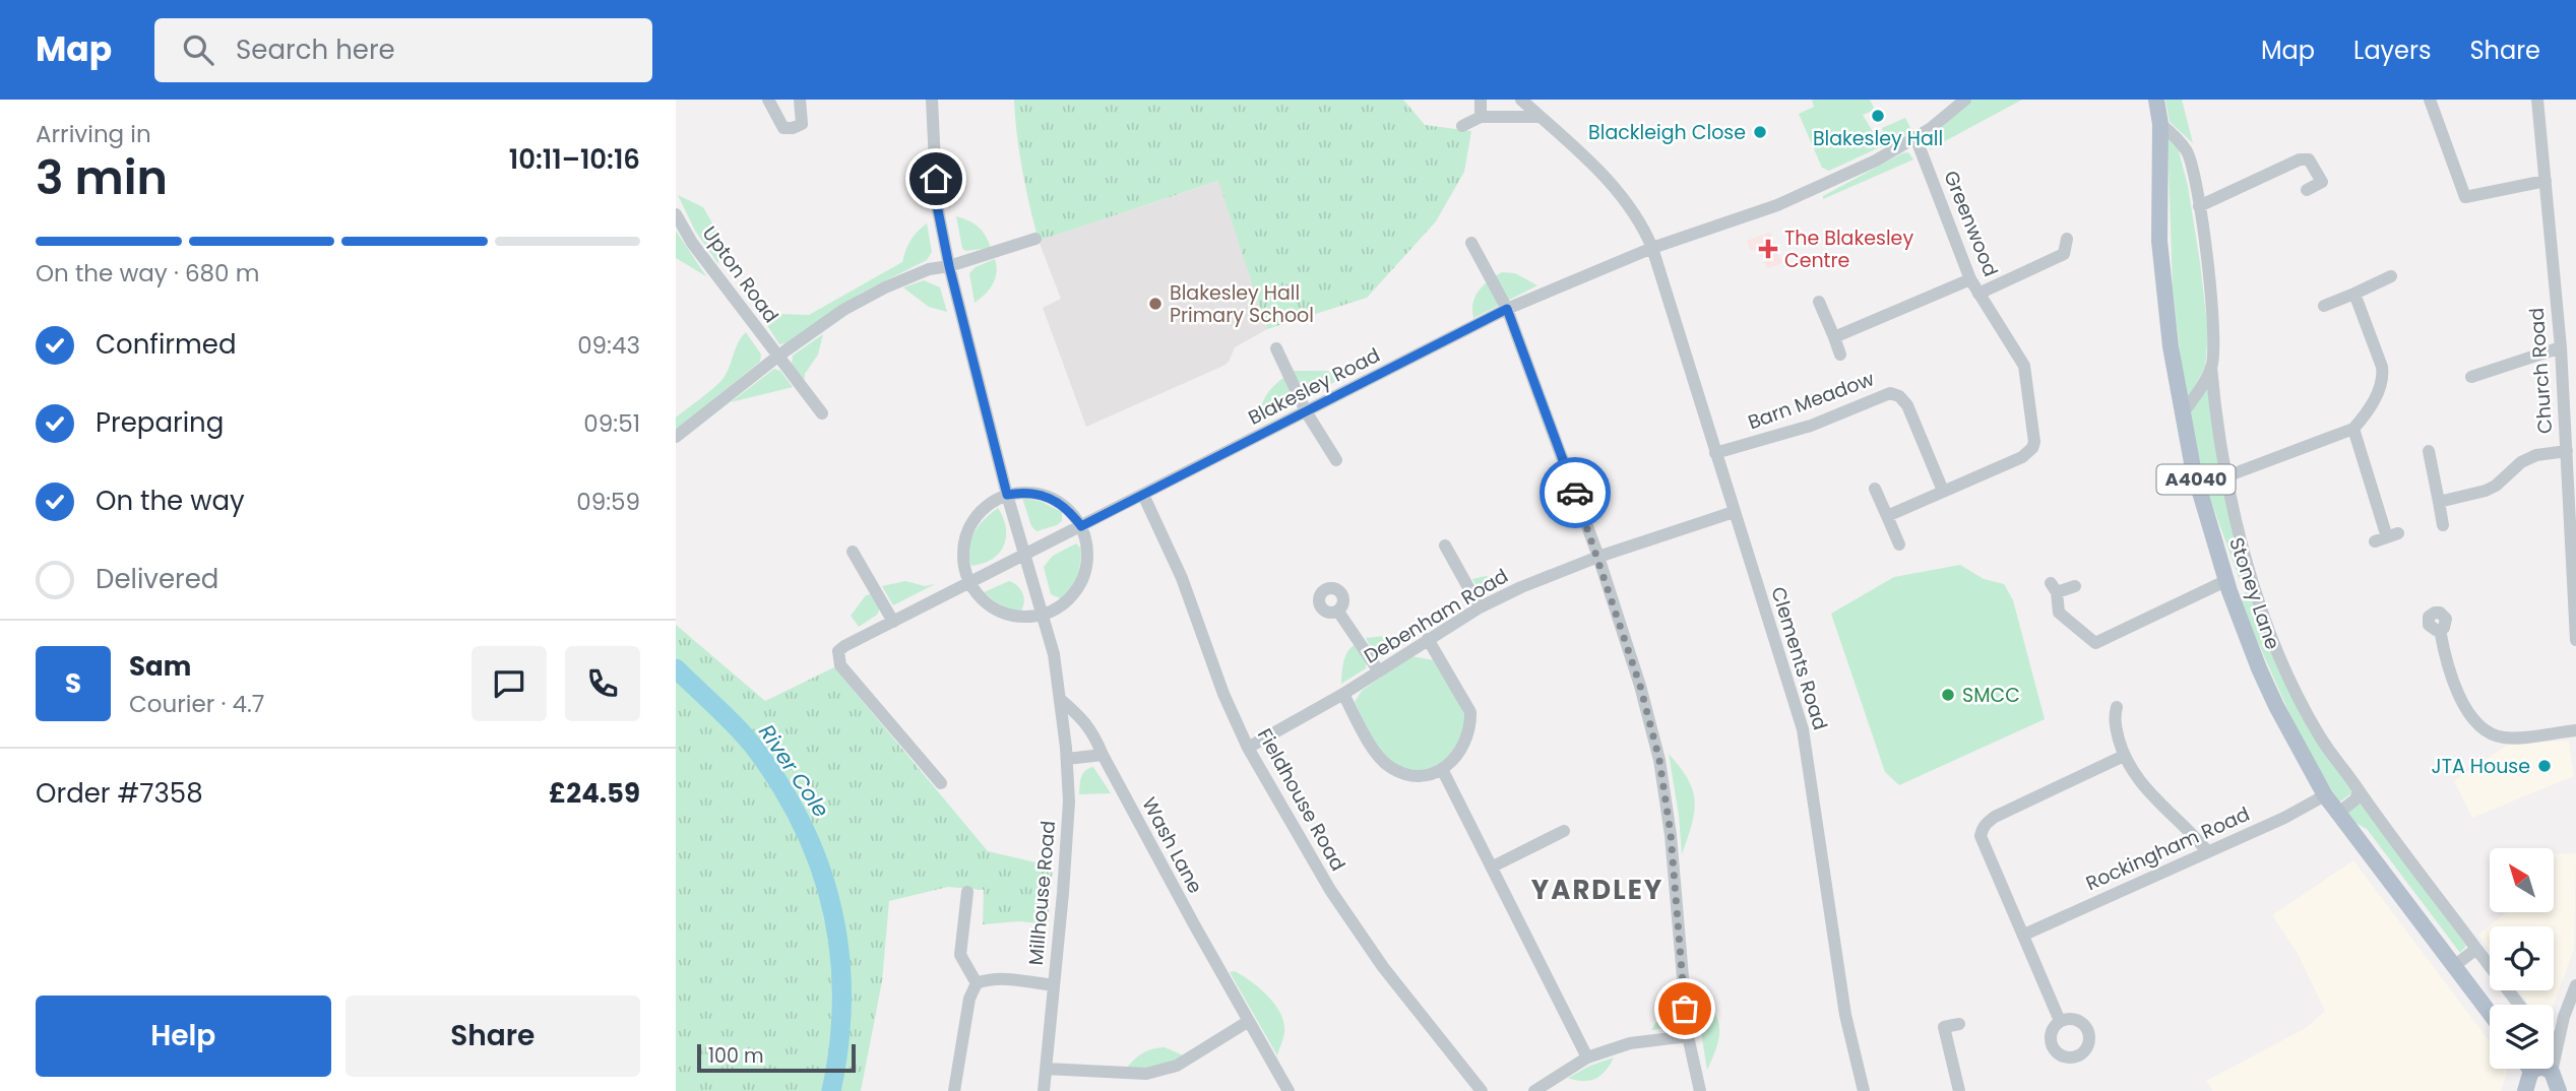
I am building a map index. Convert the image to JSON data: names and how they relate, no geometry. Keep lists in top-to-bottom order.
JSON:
{
  "streets": {
    "main road": ["A4040", "Stoney Lane"],
    "street": [
      "Greenwood",
      "Upton Road",
      "Church Road",
      "Blakesley Road",
      "Barn Meadow",
      "Debenham Road",
      "Clements Road",
      "Fieldhouse Road",
      "Wash Lane",
      "Rockingham Road",
      "Millhouse Road"
    ]
  },
  "crossings": [
    ["Greenwood", "Blakesley Road"],
    ["Greenwood", "Barn Meadow"],
    ["Blakesley Road", "Clements Road"],
    ["Blakesley Road", "Fieldhouse Road"],
    ["Barn Meadow", "Clements Road"],
    ["Stoney Lane", "Rockingham Road"],
    ["Debenham Road", "Clements Road"],
    ["Debenham Road", "Fieldhouse Road"],
    ["Wash Lane", "Millhouse Road"]
  ],
  "districts": ["YARDLEY"],
  "water": ["River Cole"],
  "places": {
    "other": [
      "Blakesley Hall",
      "Blackleigh Close",
      "Blakesley Hall Primary School",
      "SMCC",
      "JTA House"
    ],
    "health": ["The Blakesley Centre"]
  },
  "scale_bar": "100 m",
  "north": "top left",
  "page": {
    "header": "Map",
    "search": "Search here",
    "nav": ["Map", "Layers", "Share"],
    "heading": ["3 min", "Arriving in", "10:11–10:16"],
    "panel": [
      "Sam",
      "Courier · 4.7",
      "Order #7358",
      "£24.59"
    ],
    "bar": "On the way · 680 m",
    "list": [
      ["Confirmed", "09:43"],
      ["Preparing", "09:51"],
      ["On the way", "09:59"],
      "Delivered"
    ],
    "round": "S",
    "buttons": ["Help", "Share"],
    "scale": "100 m"
  }
}
